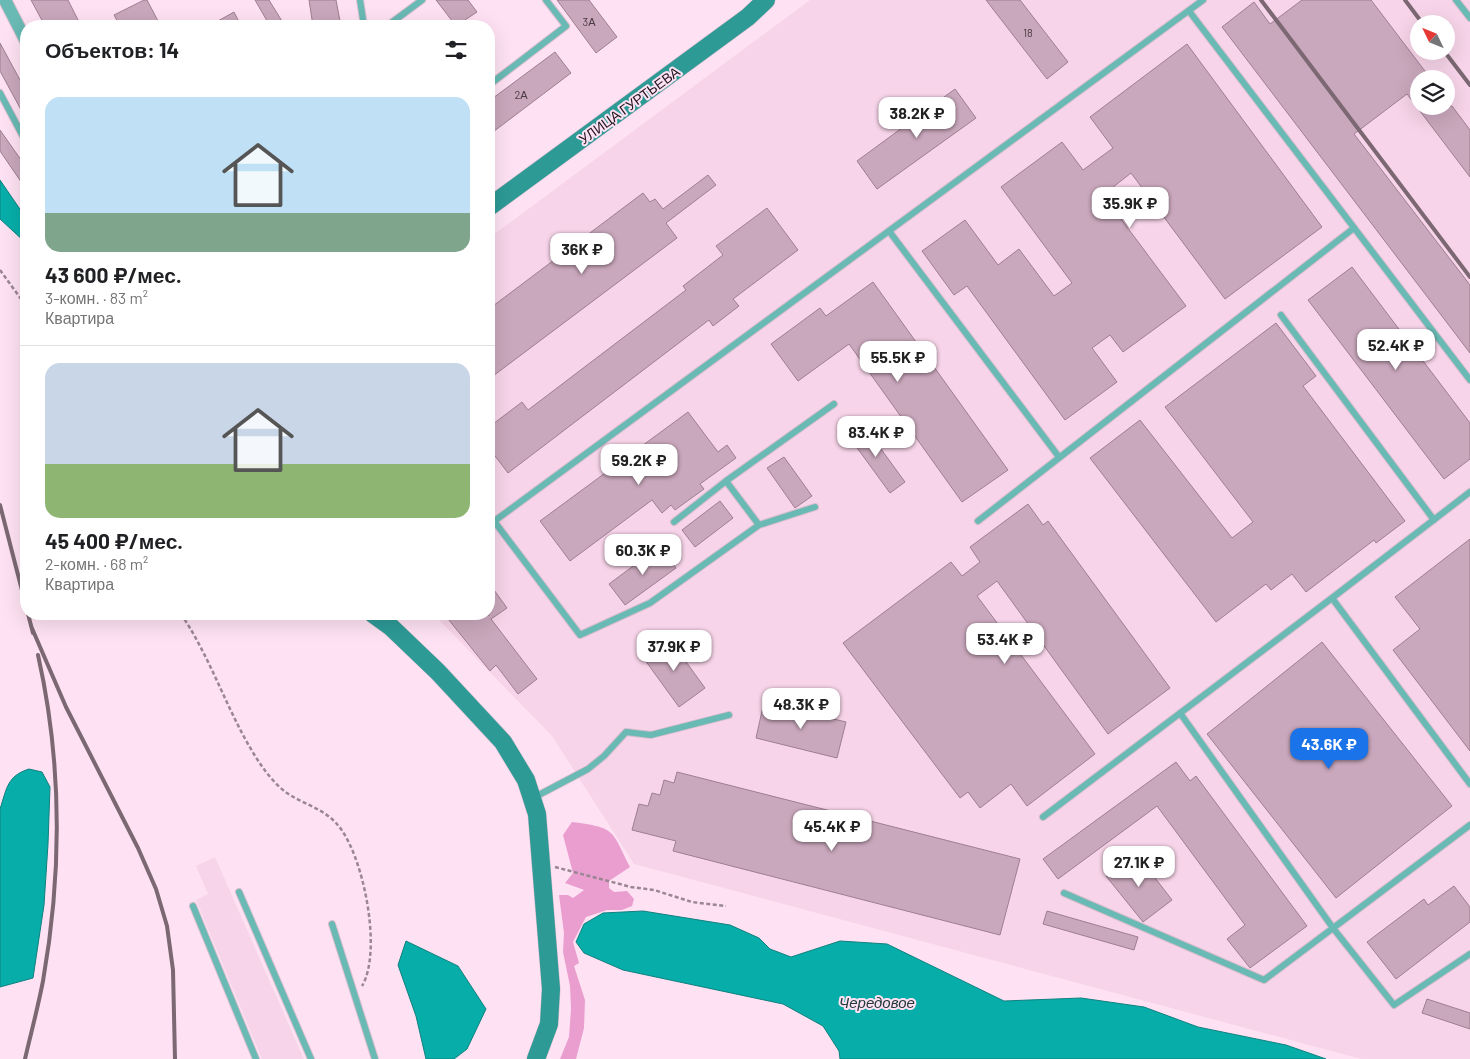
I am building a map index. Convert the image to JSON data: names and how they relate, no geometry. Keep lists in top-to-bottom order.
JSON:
{
  "streets": {
    "main road": ["УЛИЦА ГУРТЬЕВА"]
  },
  "water": ["Чередовое"],
  "house_numbers": ["3А", "18", "2А"],
  "north": "top left",
  "page": {
    "heading": "Объектов: 14",
    "list": [
      {
        "name": "43 600 ₽/мес.",
        "note": "3-комн. · 83 m² · Квартира"
      },
      {
        "name": "45 400 ₽/мес.",
        "note": "2-комн. · 68 m² · Квартира"
      }
    ],
    "price": [
      "38.2K ₽",
      "35.9K ₽",
      "36K ₽",
      "52.4K ₽",
      "55.5K ₽",
      "83.4K ₽",
      "59.2K ₽",
      "60.3K ₽",
      "53.4K ₽",
      "37.9K ₽",
      "48.3K ₽",
      "43.6K ₽",
      "45.4K ₽",
      "27.1K ₽"
    ]
  }
}
